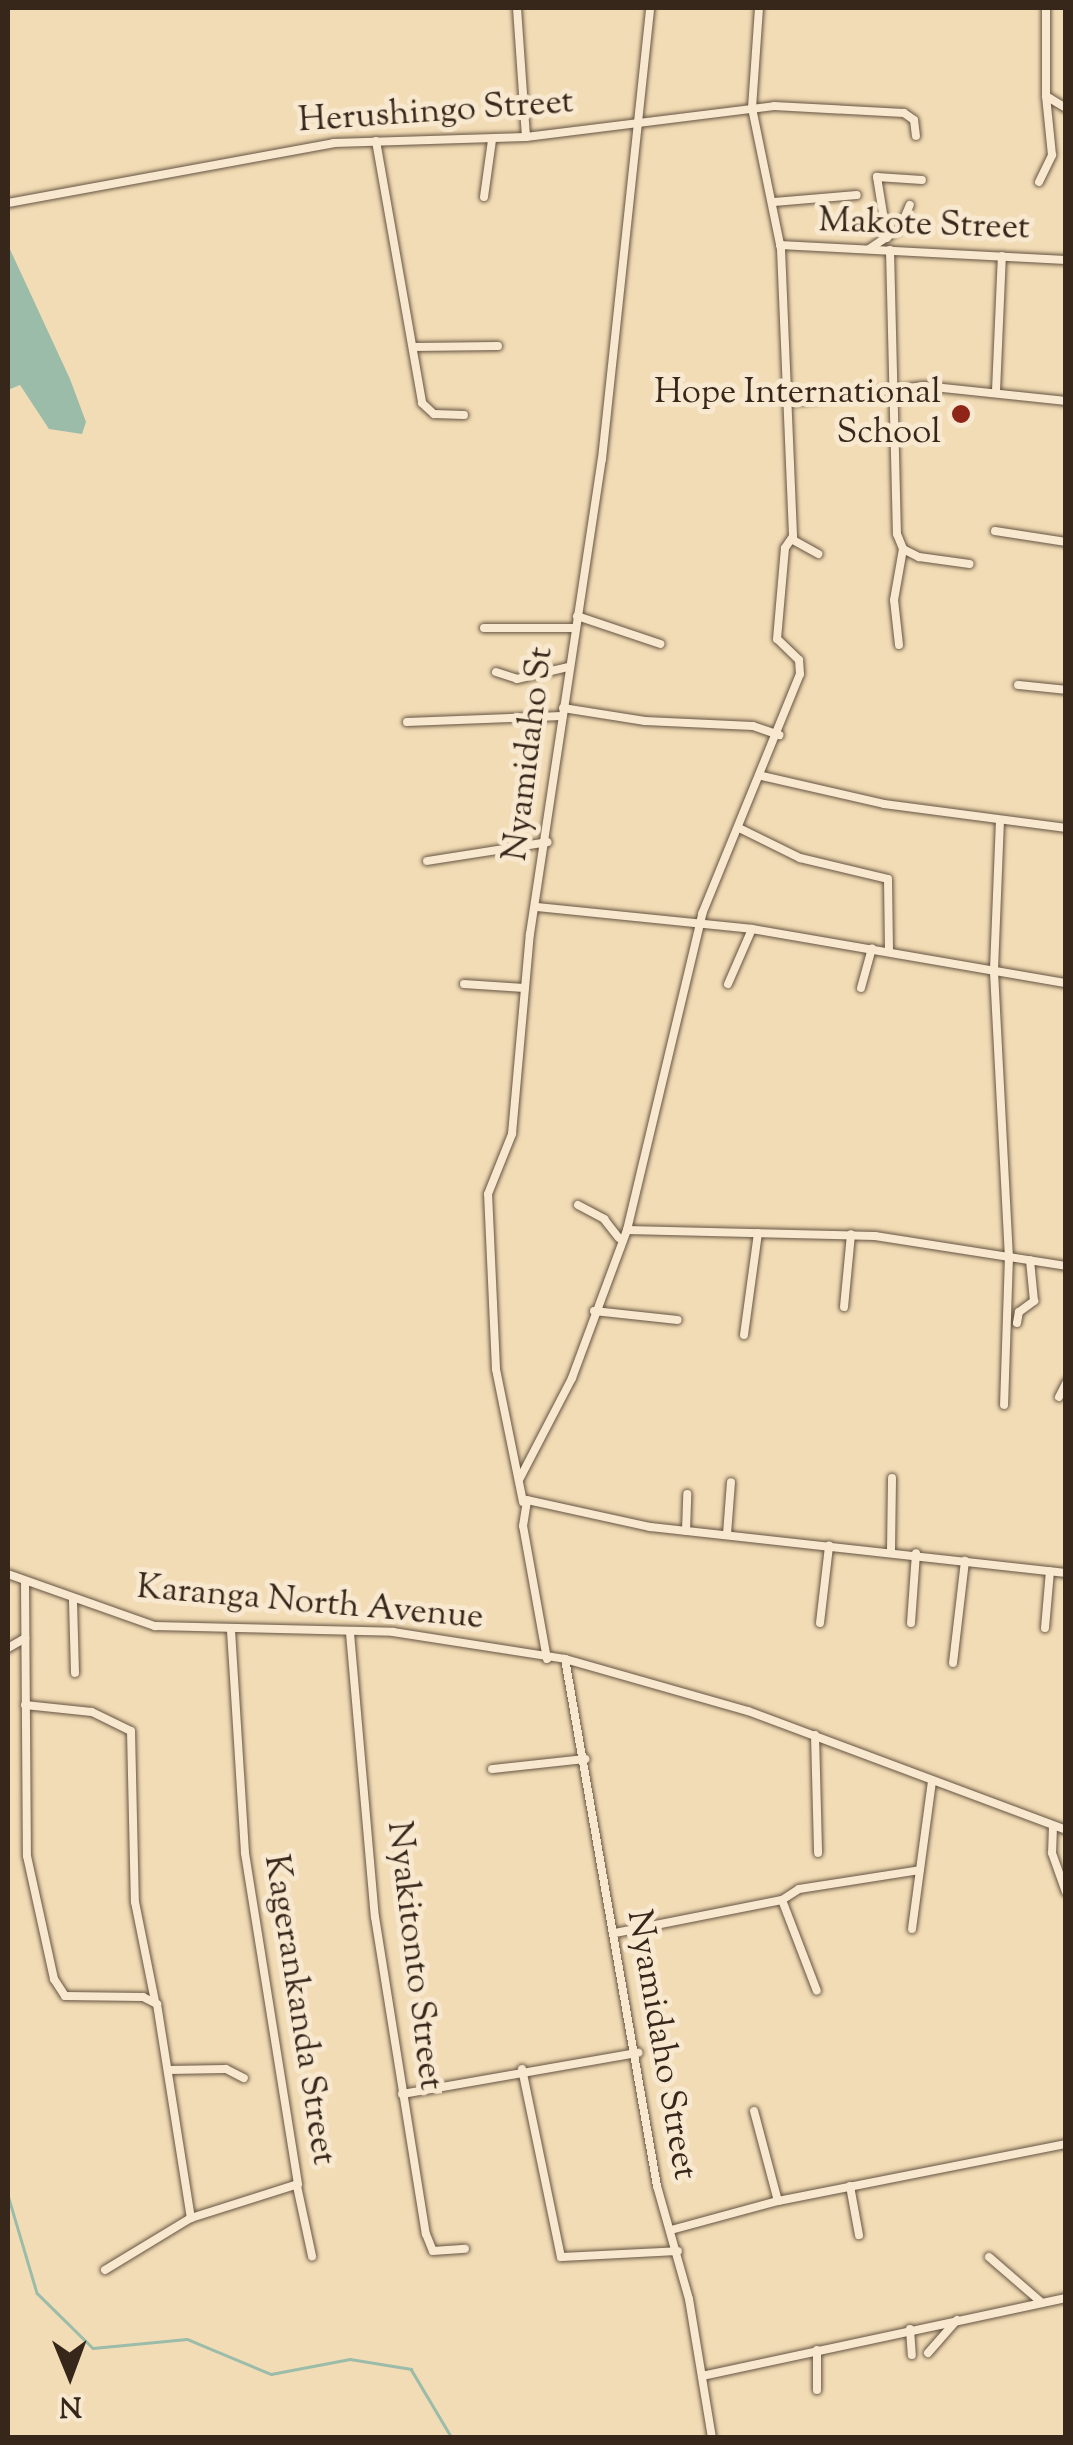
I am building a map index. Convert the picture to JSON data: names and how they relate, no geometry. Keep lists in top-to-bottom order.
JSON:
{
  "streets": {
    "street": [
      "Herushingo Street",
      "Makote Street",
      "Nyamidaho St",
      "Karanga North Avenue",
      "Nyakitonto Street",
      "Kagerankanda Street",
      "Nyamidaho Street"
    ]
  },
  "crossings": [
    ["Herushingo Street", "Nyamidaho St"],
    ["Nyamidaho St", "Karanga North Avenue"],
    ["Karanga North Avenue", "Nyakitonto Street"],
    ["Karanga North Avenue", "Kagerankanda Street"],
    ["Karanga North Avenue", "Nyamidaho Street"]
  ],
  "places": ["Hope International School"],
  "north": "bottom"
}
